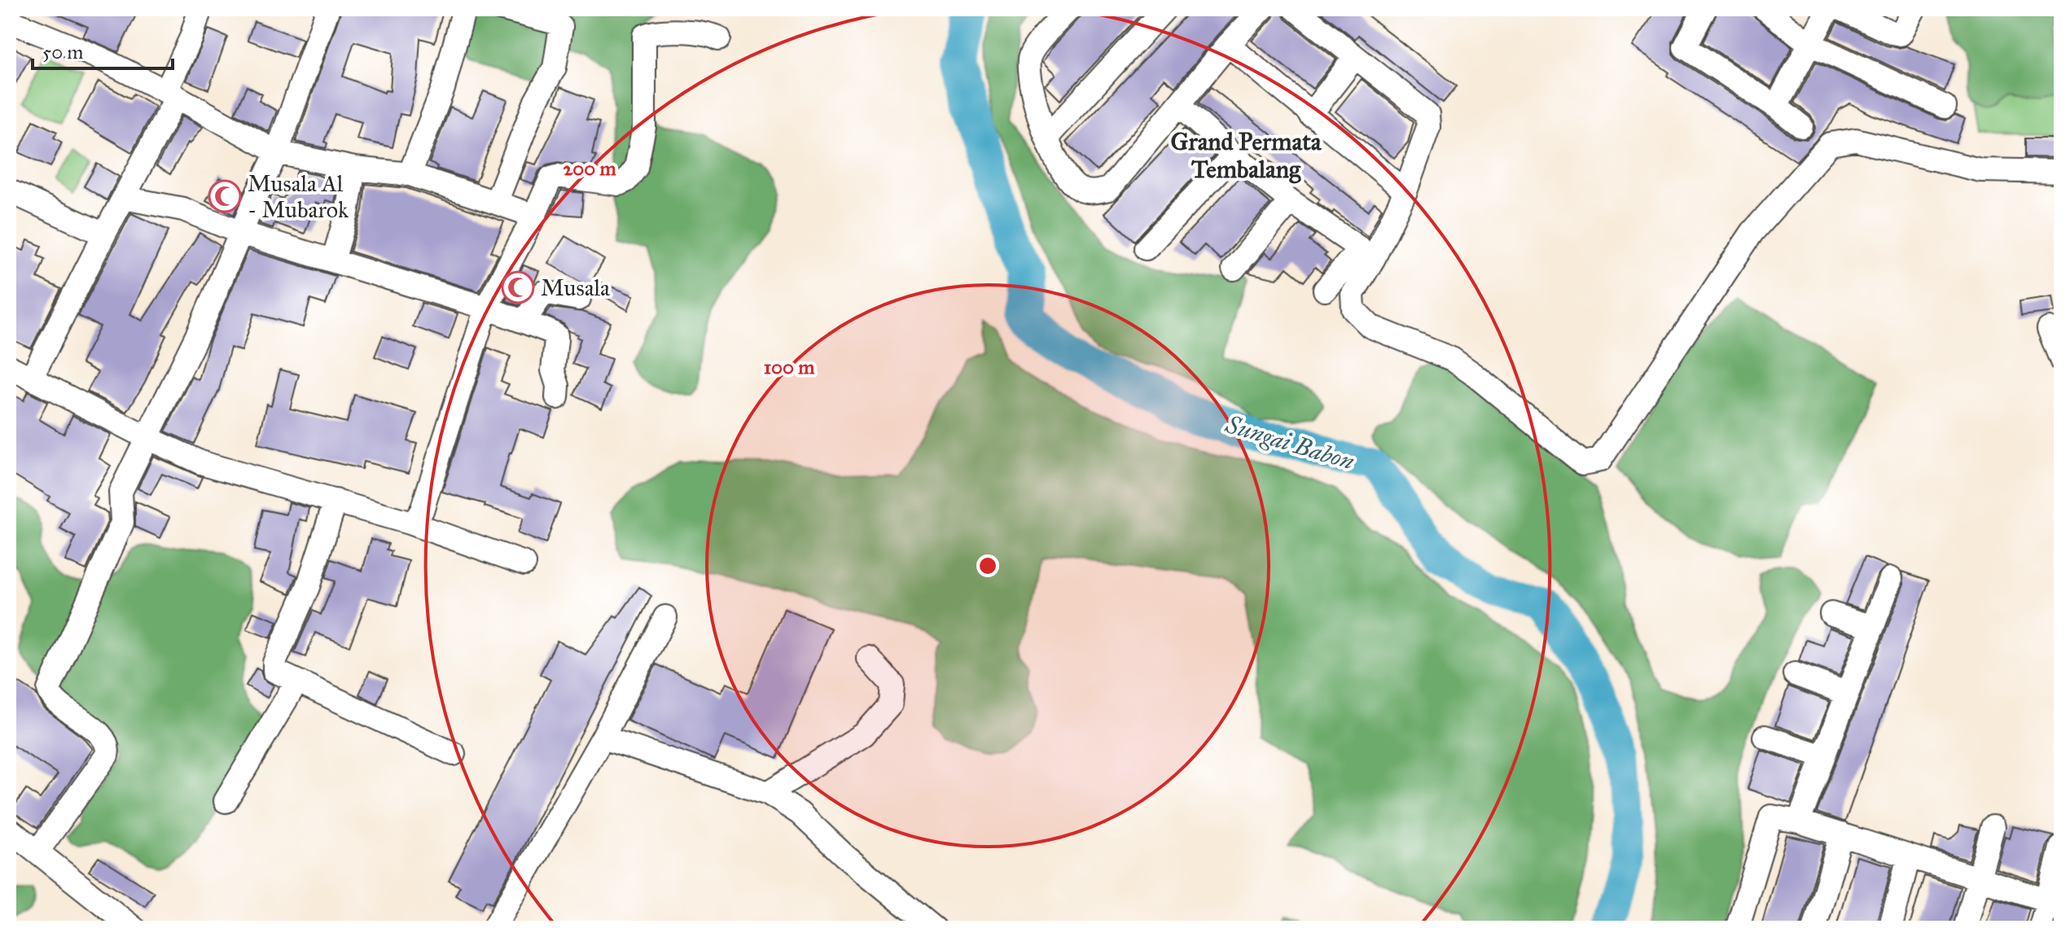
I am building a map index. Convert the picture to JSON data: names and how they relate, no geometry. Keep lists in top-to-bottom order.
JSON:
{
  "districts": ["Grand Permata Tembalang"],
  "water": ["Sungai Babon"],
  "places": {
    "mosque": ["Musala Al - Mubarok", "Musala"]
  },
  "scale_bar": "50 m",
  "rings": ["200 m", "100 m"]
}
